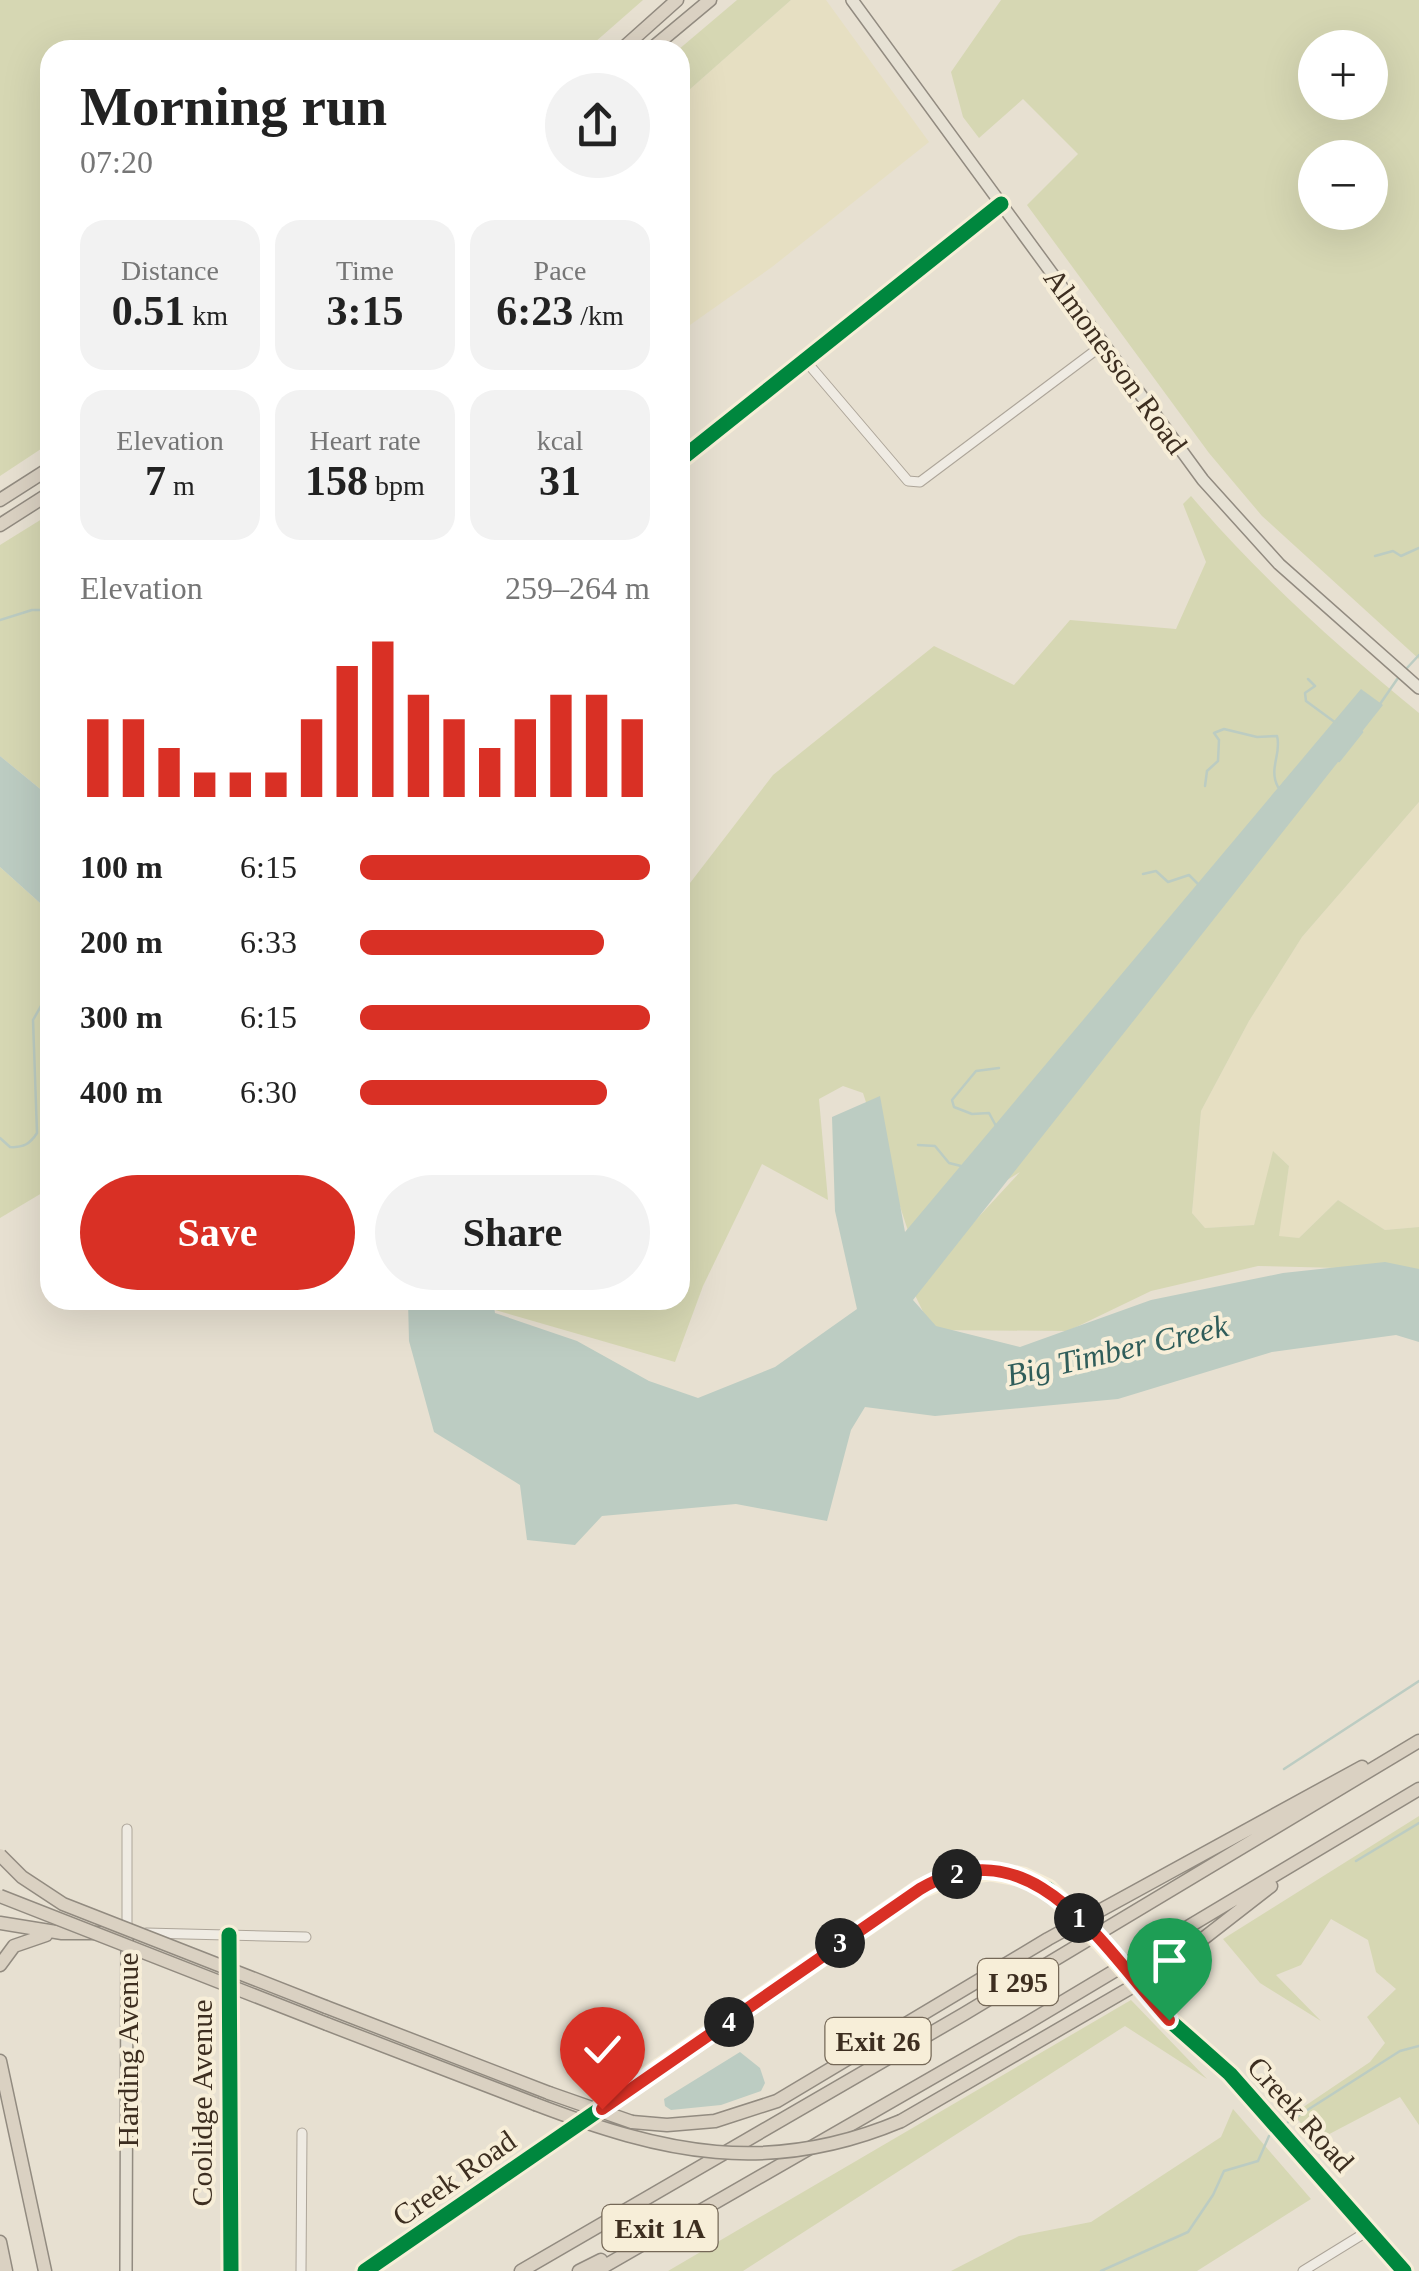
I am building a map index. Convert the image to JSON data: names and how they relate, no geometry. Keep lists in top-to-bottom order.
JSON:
{
  "streets": {
    "highway": ["I 295", "Exit 26", "Exit 1A"],
    "main road": ["Almonesson Road", "Harding Avenue"],
    "street": ["Coolidge Avenue", "Creek Road"]
  },
  "crossings": [
    ["I 295", "Exit 26"],
    ["I 295", "Exit 1A"]
  ],
  "water": ["Big Timber Creek"],
  "page": {
    "map_buttons": ["+", "−"],
    "heading": ["Morning run", "07:20"],
    "stats": [
      ["Distance", "0.51 km"],
      ["Time", "3:15"],
      ["Pace", "6:23 /km"],
      ["Elevation", "7 m"],
      ["Heart rate", "158 bpm"],
      ["kcal", "31"]
    ],
    "chart": ["Elevation", "259–264 m"],
    "list": [
      {
        "name": "100 m",
        "note": "6:15"
      },
      {
        "name": "200 m",
        "note": "6:33"
      },
      {
        "name": "300 m",
        "note": "6:15"
      },
      {
        "name": "400 m",
        "note": "6:30"
      }
    ],
    "buttons": ["Save", "Share"],
    "pins": [
      "2",
      "1",
      "3",
      "4"
    ]
  }
}
